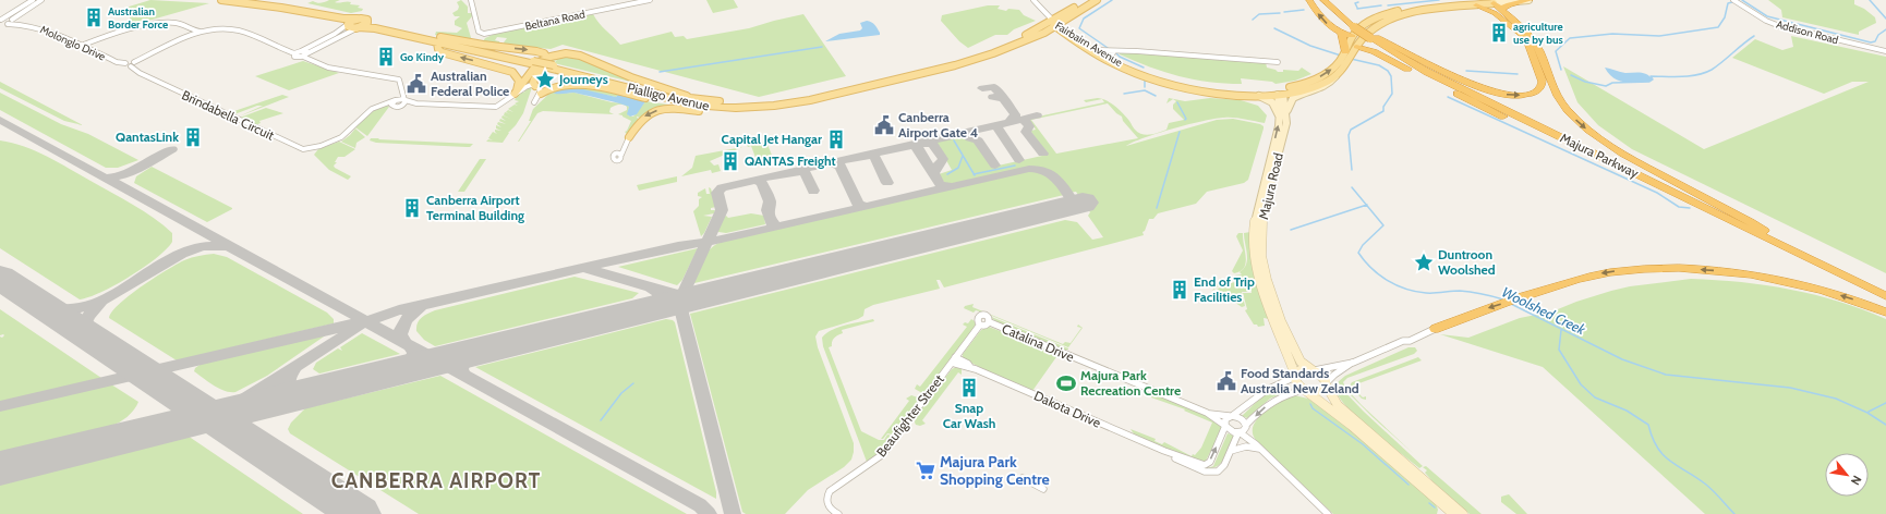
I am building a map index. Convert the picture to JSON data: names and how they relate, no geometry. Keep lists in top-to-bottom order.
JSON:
{
  "streets": {
    "highway": ["Majura Parkway"],
    "main road": ["Fairbairn Avenue", "Pialligo Avenue", "Majura Road"],
    "street": [
      "Beltana Road",
      "Addison Road",
      "Molonglo Drive",
      "Brindabella Circuit",
      "Catalina Drive",
      "Dakota Drive",
      "Beaufighter Street"
    ]
  },
  "crossings": [
    ["Molonglo Drive", "Brindabella Circuit"],
    ["Fairbairn Avenue", "Pialligo Avenue"],
    ["Fairbairn Avenue", "Majura Parkway"],
    ["Fairbairn Avenue", "Majura Road"],
    ["Catalina Drive", "Beaufighter Street"],
    ["Dakota Drive", "Beaufighter Street"]
  ],
  "districts": ["CANBERRA AIRPORT"],
  "water": ["Woolshed Creek"],
  "places": {
    "building": [
      "Australian Border Force",
      "agriculture use by bus",
      "Go Kindy",
      "QantasLink",
      "Capital Jet Hangar",
      "QANTAS Freight",
      "Canberra Airport Terminal Building",
      "End of Trip Facilities",
      "Snap Car Wash"
    ],
    "place": ["Journeys", "Duntroon Woolshed"],
    "public building": ["Australian Federal Police", "Canberra Airport Gate 4", "Food Standards Australia New Zeland"],
    "sports": ["Majura Park Recreation Centre"],
    "supermarket": ["Majura Park Shopping Centre"]
  },
  "north": "bottom right"
}
